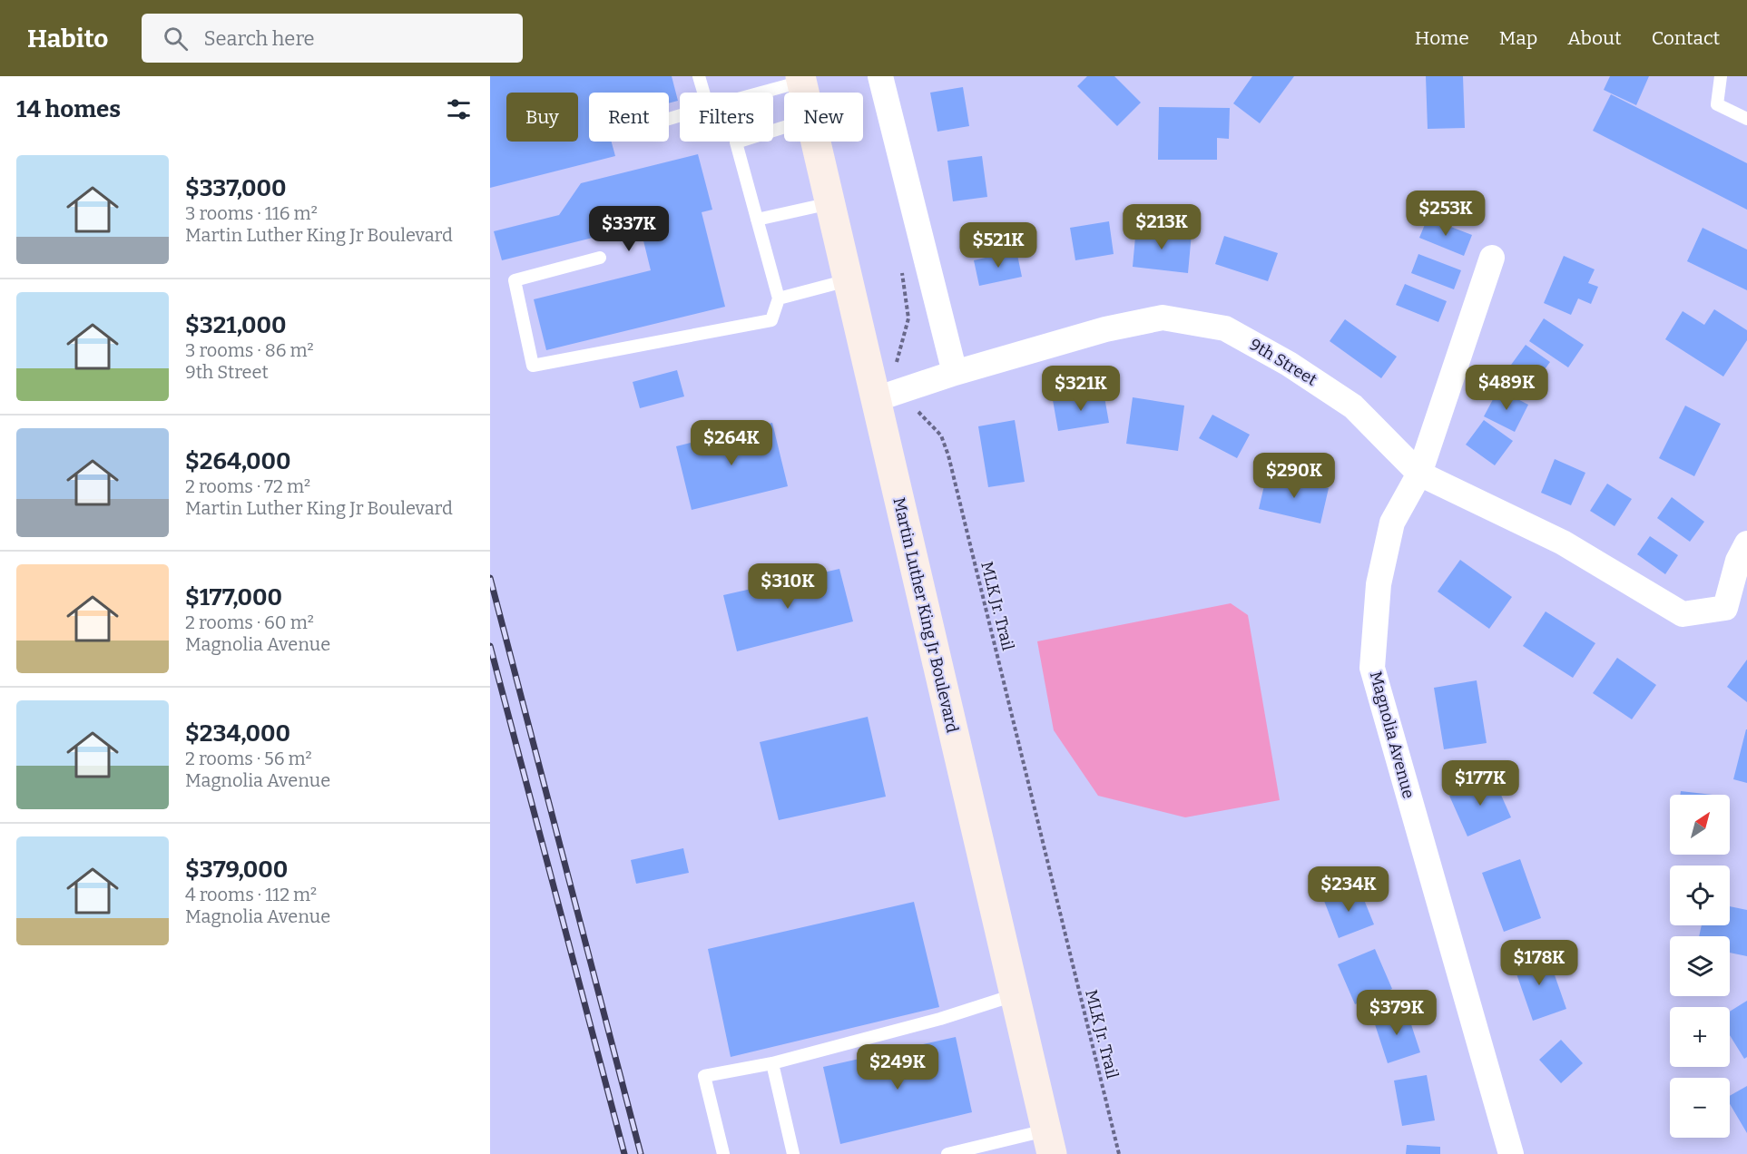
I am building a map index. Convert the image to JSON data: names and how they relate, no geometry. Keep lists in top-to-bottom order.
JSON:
{
  "streets": {
    "main road": ["Martin Luther King Jr Boulevard"],
    "street": ["9th Street", "Magnolia Avenue"],
    "path": ["MLK Jr. Trail"]
  },
  "crossings": [
    ["9th Street", "MLK Jr. Trail"],
    ["9th Street", "Martin Luther King Jr Boulevard"],
    ["9th Street", "Magnolia Avenue"]
  ],
  "north": "top right",
  "page": {
    "header": "Habito",
    "search": "Search here",
    "nav": [
      "Home",
      "Map",
      "About",
      "Contact"
    ],
    "heading": "14 homes",
    "chip": [
      "Buy",
      "Rent",
      "Filters",
      "New"
    ],
    "list": [
      {
        "name": "$337,000",
        "note": "3 rooms · 116 m² · Martin Luther King Jr Boulevard"
      },
      {
        "name": "$321,000",
        "note": "3 rooms · 86 m² · 9th Street"
      },
      {
        "name": "$264,000",
        "note": "2 rooms · 72 m² · Martin Luther King Jr Boulevard"
      },
      {
        "name": "$177,000",
        "note": "2 rooms · 60 m² · Magnolia Avenue"
      },
      {
        "name": "$234,000",
        "note": "2 rooms · 56 m² · Magnolia Avenue"
      },
      {
        "name": "$379,000",
        "note": "4 rooms · 112 m² · Magnolia Avenue"
      }
    ],
    "price": [
      "$253K",
      "$213K",
      "$337K",
      "$521K",
      "$489K",
      "$321K",
      "$264K",
      "$290K",
      "$310K",
      "$177K",
      "$234K",
      "$178K",
      "$379K",
      "$249K"
    ],
    "map_buttons": ["+", "−"]
  }
}
